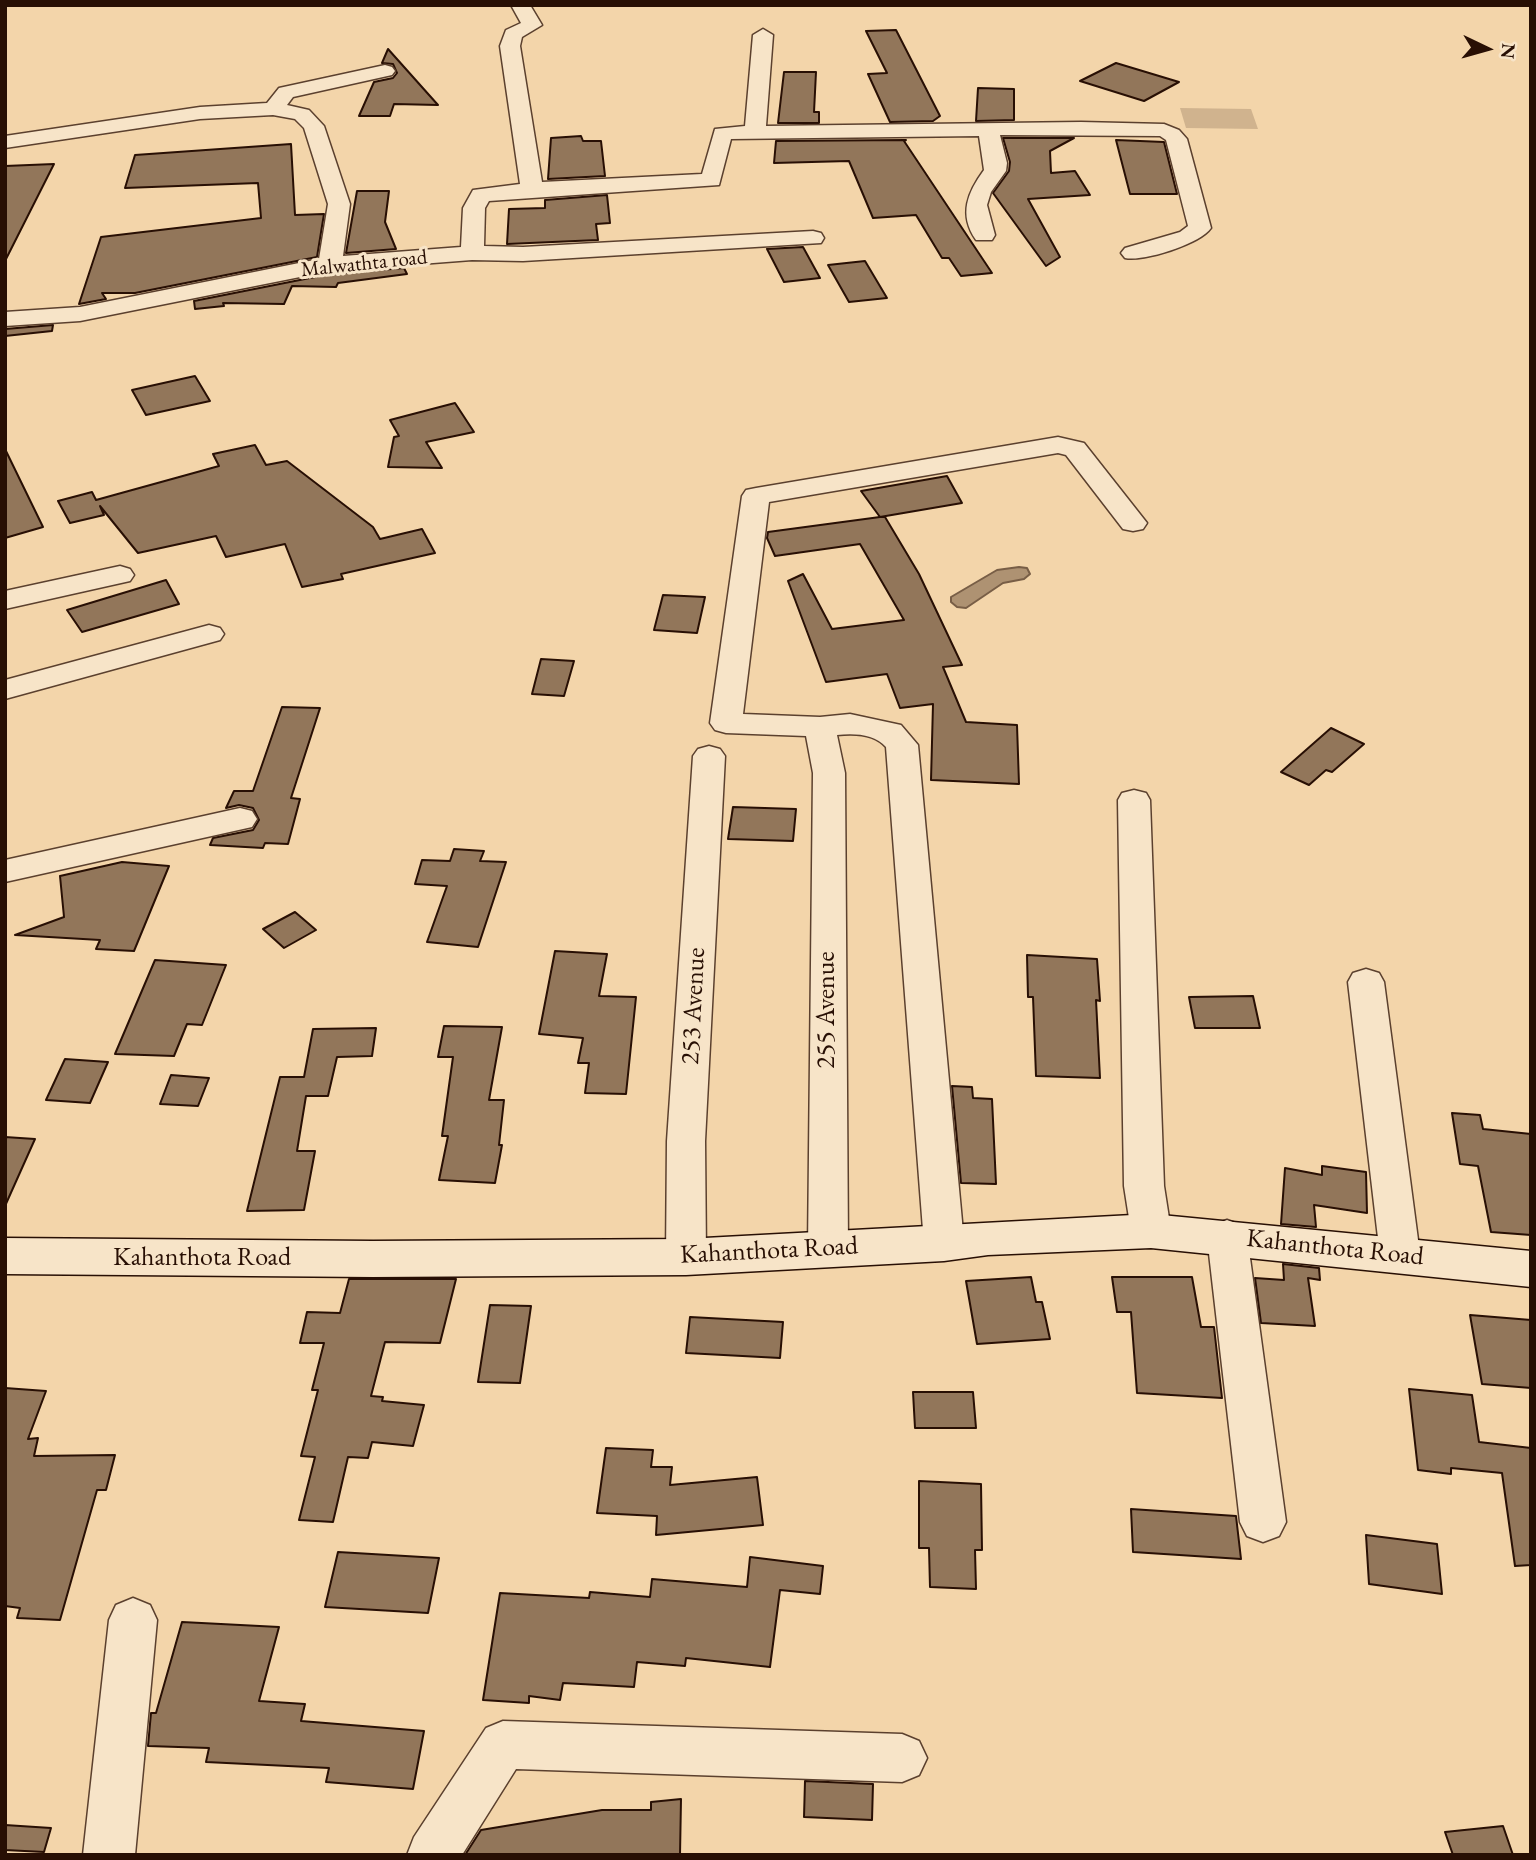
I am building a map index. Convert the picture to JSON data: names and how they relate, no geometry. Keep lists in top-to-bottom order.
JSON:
{
  "streets": {
    "main road": ["Kahanthota Road"],
    "street": ["Malwathta road", "253 Avenue", "255 Avenue"]
  },
  "crossings": [
    ["253 Avenue", "Kahanthota Road"],
    ["255 Avenue", "Kahanthota Road"]
  ],
  "north": "right"
}
